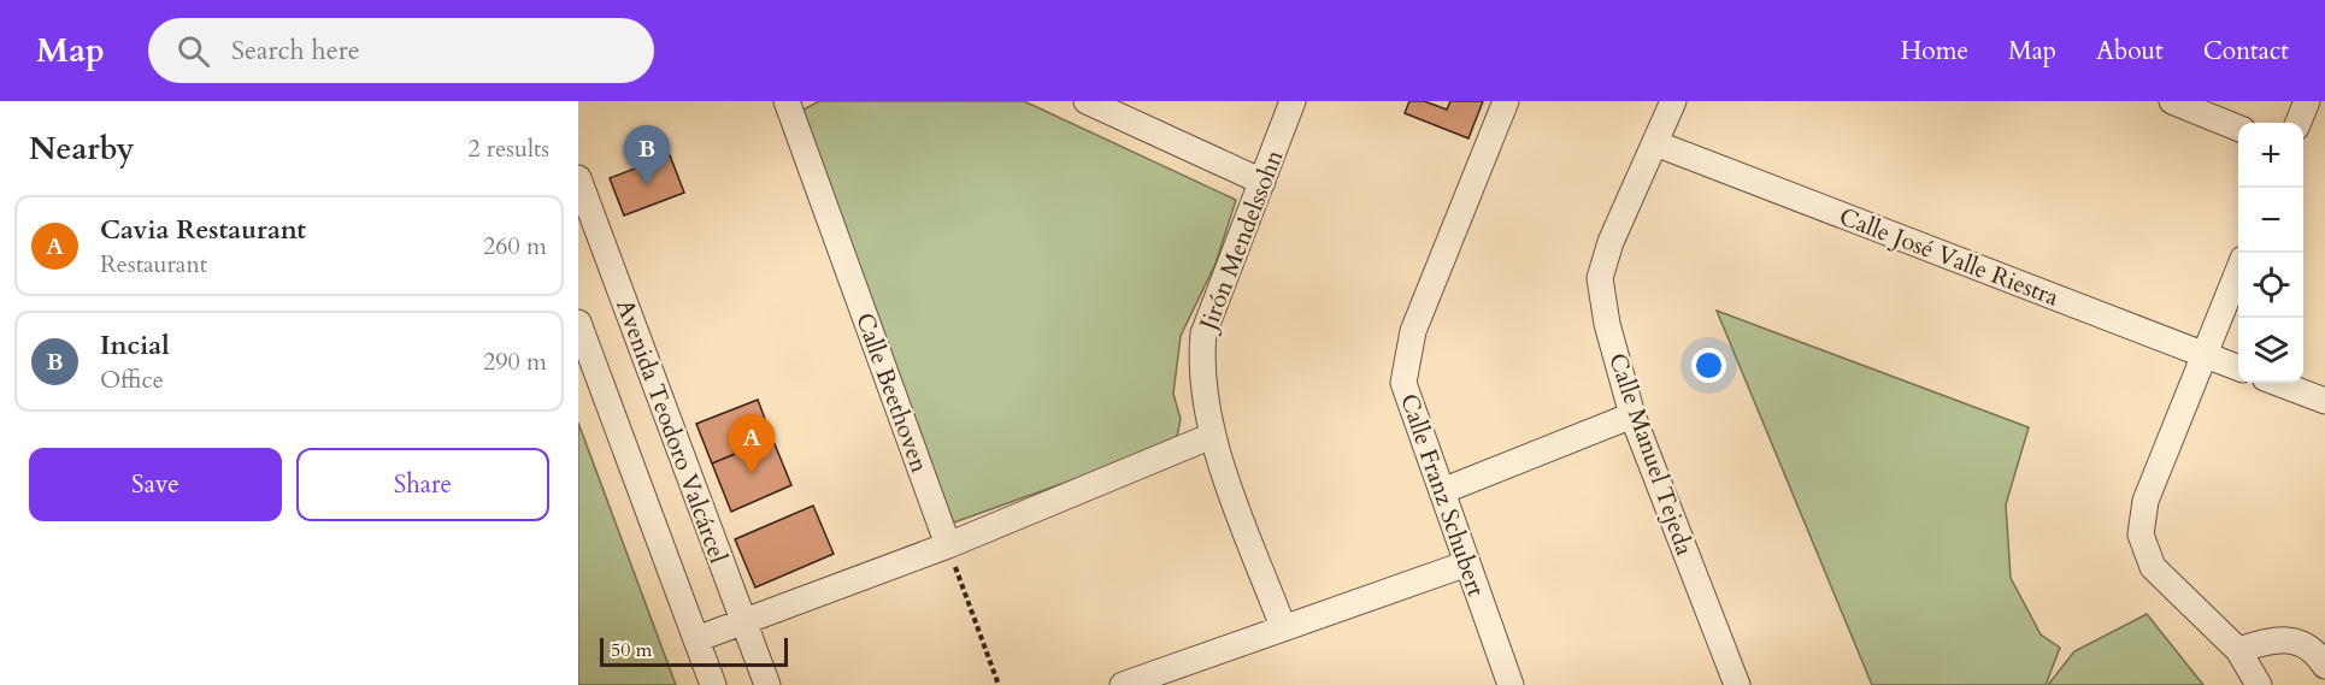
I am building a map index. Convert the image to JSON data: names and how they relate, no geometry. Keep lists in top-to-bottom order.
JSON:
{
  "streets": {
    "street": [
      "Jirón Mendelssohn",
      "Calle José Valle Riestra",
      "Calle Beethoven",
      "Avenida Teodoro Valcárcel",
      "Calle Manuel Tejeda",
      "Calle Franz Schubert"
    ]
  },
  "crossings": [
    ["Calle José Valle Riestra", "Calle Manuel Tejeda"]
  ],
  "scale_bar": "50 m",
  "page": {
    "header": "Map",
    "search": "Search here",
    "nav": [
      "Home",
      "Map",
      "About",
      "Contact"
    ],
    "heading": ["Nearby", "2 results"],
    "map_buttons": ["+", "−"],
    "pins": ["B", "A"],
    "list": [
      {
        "mark": "A",
        "name": "Cavia Restaurant",
        "note": "Restaurant",
        "value": "260 m"
      },
      {
        "mark": "B",
        "name": "Incial",
        "note": "Office",
        "value": "290 m"
      }
    ],
    "buttons": ["Save", "Share"],
    "scale": "50 m"
  }
}
